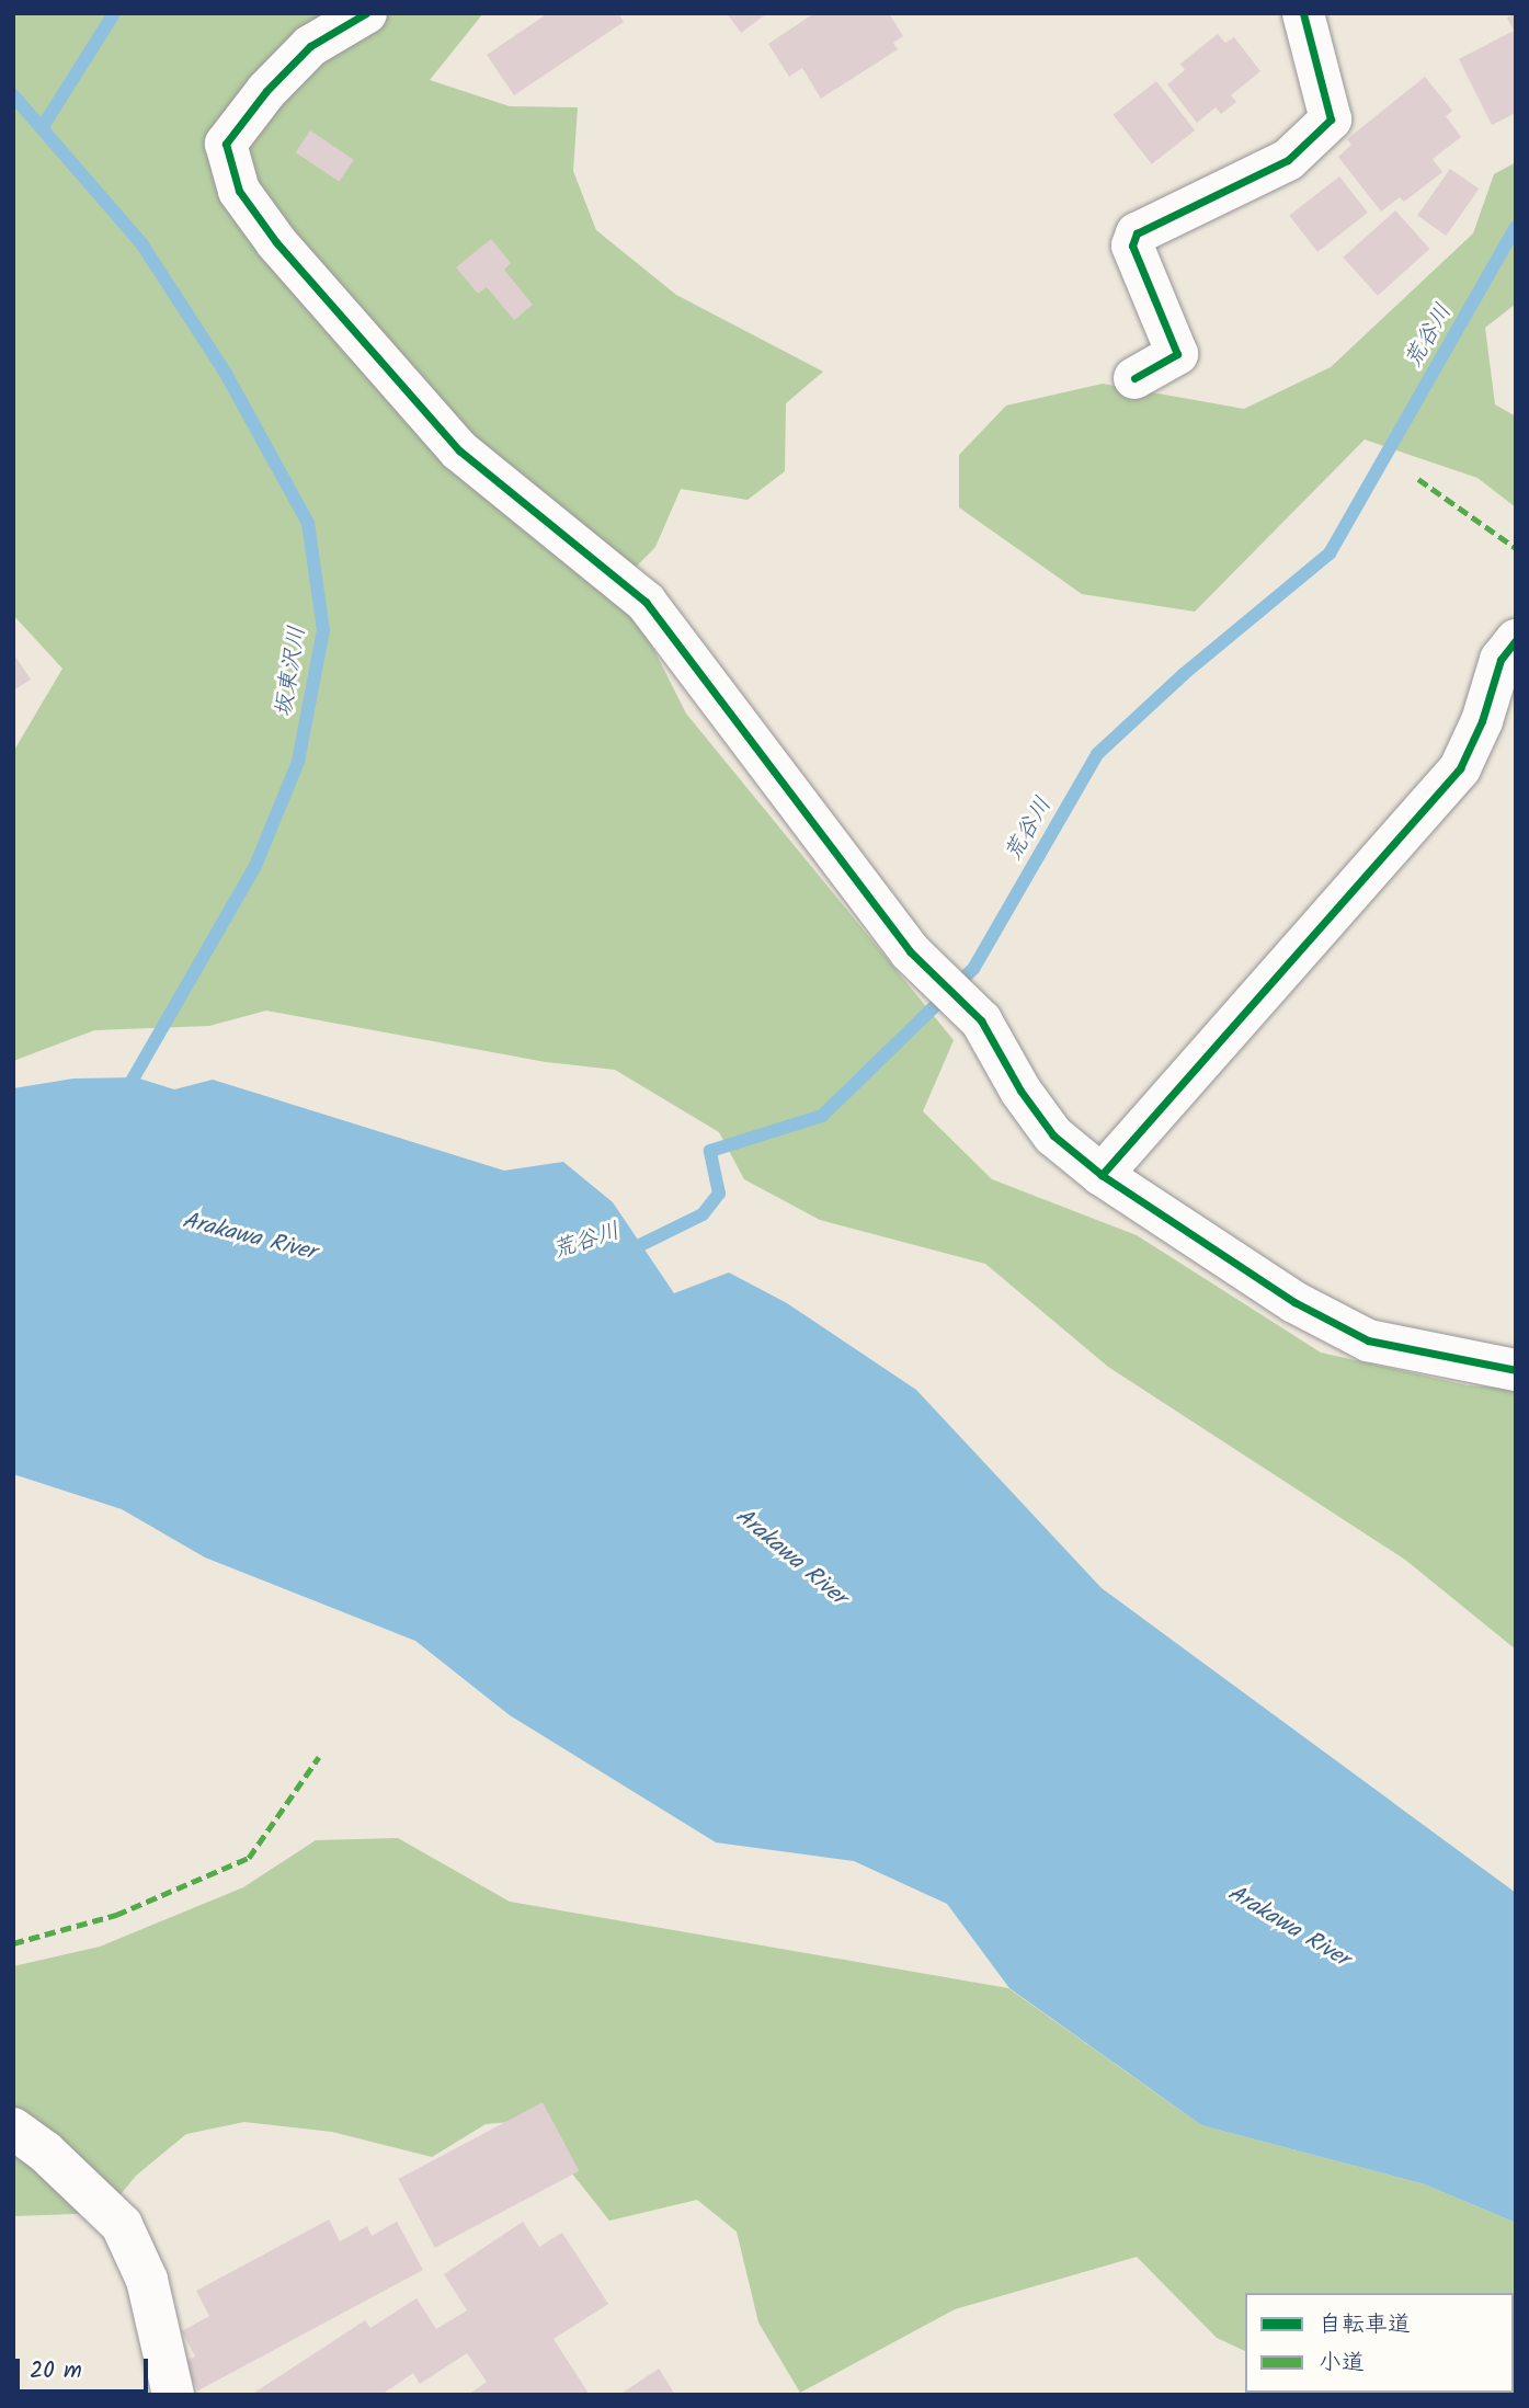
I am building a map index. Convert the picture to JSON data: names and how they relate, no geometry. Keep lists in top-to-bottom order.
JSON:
{
  "water": ["荒谷川", "坂東沢川", "Arakawa River"],
  "legend": ["自転車道", "小道"],
  "scale_bar": "20 m"
}
